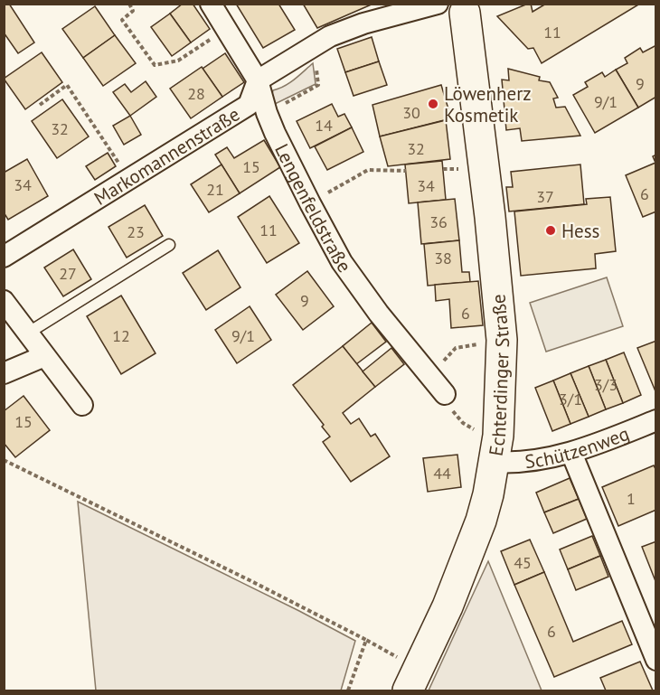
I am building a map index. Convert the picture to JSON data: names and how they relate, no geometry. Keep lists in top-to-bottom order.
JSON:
{
  "streets": {
    "main road": ["Echterdinger Straße"],
    "street": ["Markomannenstraße", "Lengenfeldstraße", "Schützenweg"]
  },
  "crossings": [
    ["Markomannenstraße", "Lengenfeldstraße"],
    ["Echterdinger Straße", "Schützenweg"]
  ],
  "places": ["Löwenherz Kosmetik", "Hess"],
  "house_numbers": [
    "11",
    "9",
    "28",
    "9/1",
    "30",
    "14",
    "32",
    "32",
    "15",
    "34",
    "34",
    "21",
    "6",
    "37",
    "36",
    "11",
    "23",
    "38",
    "27",
    "9",
    "6",
    "12",
    "9/1",
    "3/3",
    "3/1",
    "15",
    "44",
    "1",
    "45",
    "6"
  ]
}
